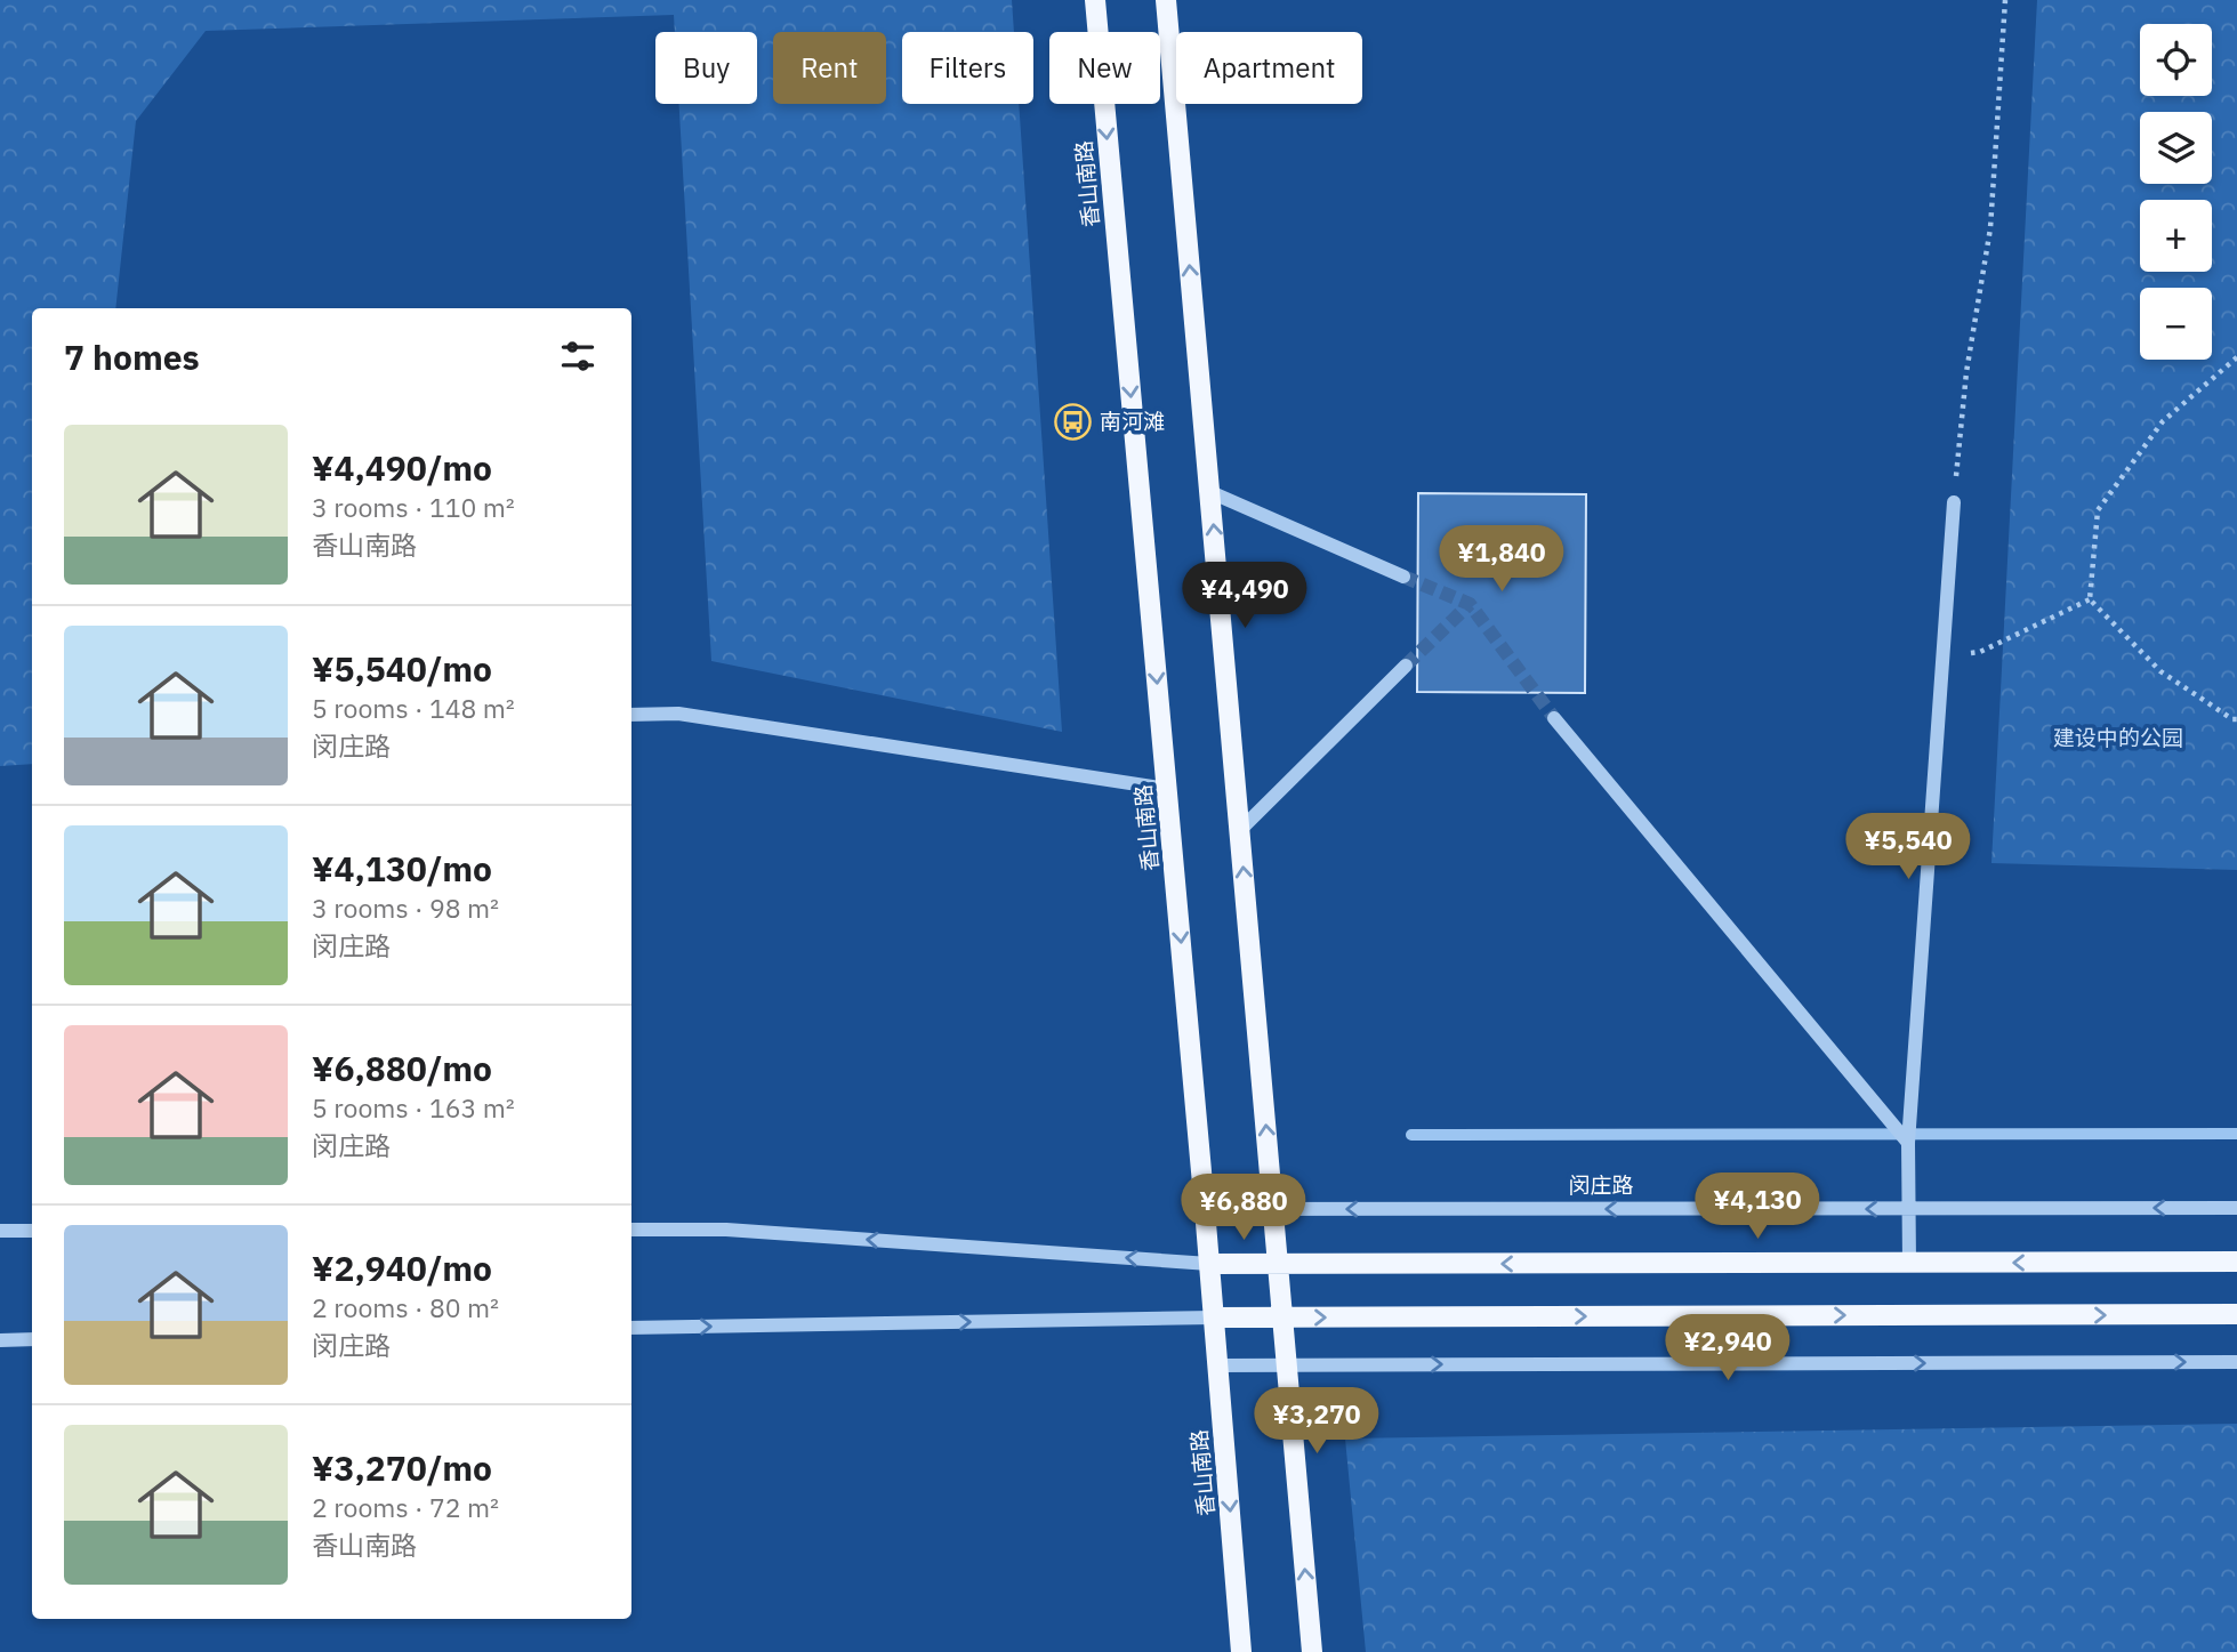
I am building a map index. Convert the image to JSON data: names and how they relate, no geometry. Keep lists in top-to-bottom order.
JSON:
{
  "streets": {
    "main road": ["香山南路"],
    "street": ["闵庄路"]
  },
  "crossings": [
    ["香山南路", "闵庄路"]
  ],
  "one_way": ["闵庄路"],
  "parks": ["建设中的公园"],
  "places": {
    "bus stop": ["南河滩"]
  },
  "page": {
    "map_buttons": ["+", "−"],
    "chip": [
      "Buy",
      "Rent",
      "Filters",
      "New",
      "Apartment"
    ],
    "heading": "7 homes",
    "list": [
      {
        "name": "¥4,490/mo",
        "note": "3 rooms · 110 m² · 香山南路"
      },
      {
        "name": "¥5,540/mo",
        "note": "5 rooms · 148 m² · 闵庄路"
      },
      {
        "name": "¥4,130/mo",
        "note": "3 rooms · 98 m² · 闵庄路"
      },
      {
        "name": "¥6,880/mo",
        "note": "5 rooms · 163 m² · 闵庄路"
      },
      {
        "name": "¥2,940/mo",
        "note": "2 rooms · 80 m² · 闵庄路"
      },
      {
        "name": "¥3,270/mo",
        "note": "2 rooms · 72 m² · 香山南路"
      }
    ],
    "price": [
      "¥1,840",
      "¥4,490",
      "¥5,540",
      "¥4,130",
      "¥6,880",
      "¥2,940",
      "¥3,270"
    ]
  }
}
